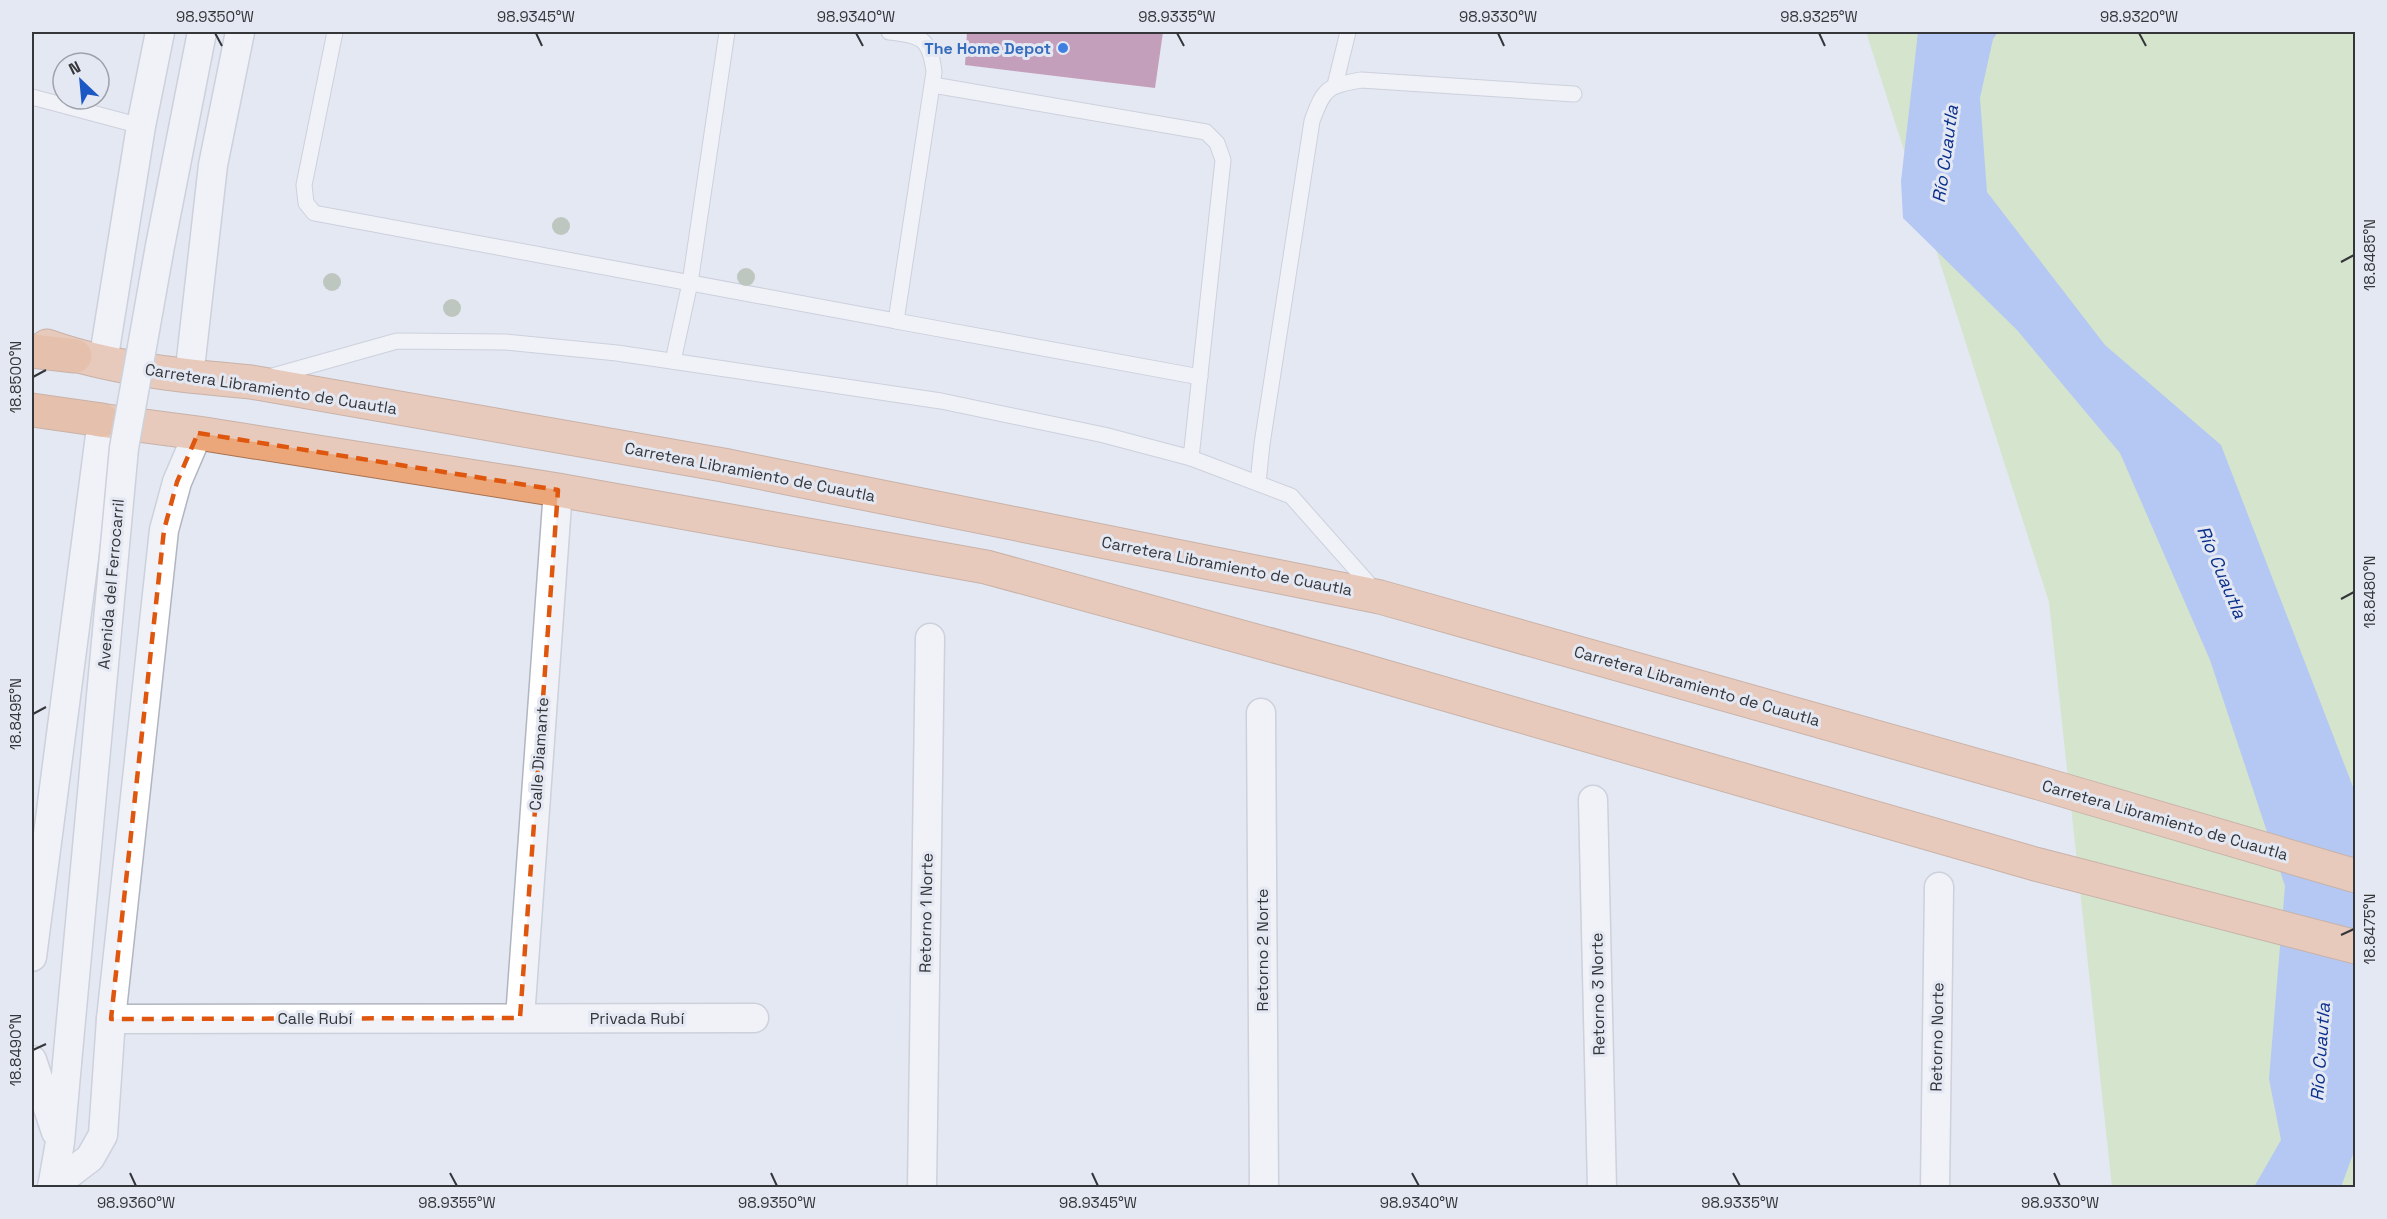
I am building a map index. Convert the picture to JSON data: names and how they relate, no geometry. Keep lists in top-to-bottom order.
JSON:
{
  "streets": {
    "highway": ["Carretera Libramiento de Cuautla"],
    "street": [
      "Avenida del Ferrocarril",
      "Calle Diamante",
      "Retorno 1 Norte",
      "Retorno 2 Norte",
      "Retorno 3 Norte",
      "Calle Rubí",
      "Privada Rubí",
      "Retorno Norte"
    ]
  },
  "crossings": [
    ["Avenida del Ferrocarril", "Calle Rubí"],
    ["Calle Diamante", "Calle Rubí"],
    ["Calle Diamante", "Privada Rubí"],
    ["Calle Rubí", "Privada Rubí"]
  ],
  "water": ["Río Cuautla"],
  "places": ["The Home Depot"],
  "north": "top left",
  "coordinates": [
    "98.9350°W",
    "98.9345°W",
    "98.9340°W",
    "98.9335°W",
    "98.9330°W",
    "98.9325°W",
    "98.9320°W",
    "18.8485°N",
    "18.8500°N",
    "18.8480°N",
    "18.8495°N",
    "18.8475°N",
    "18.8490°N",
    "98.9360°W",
    "98.9355°W"
  ]
}
